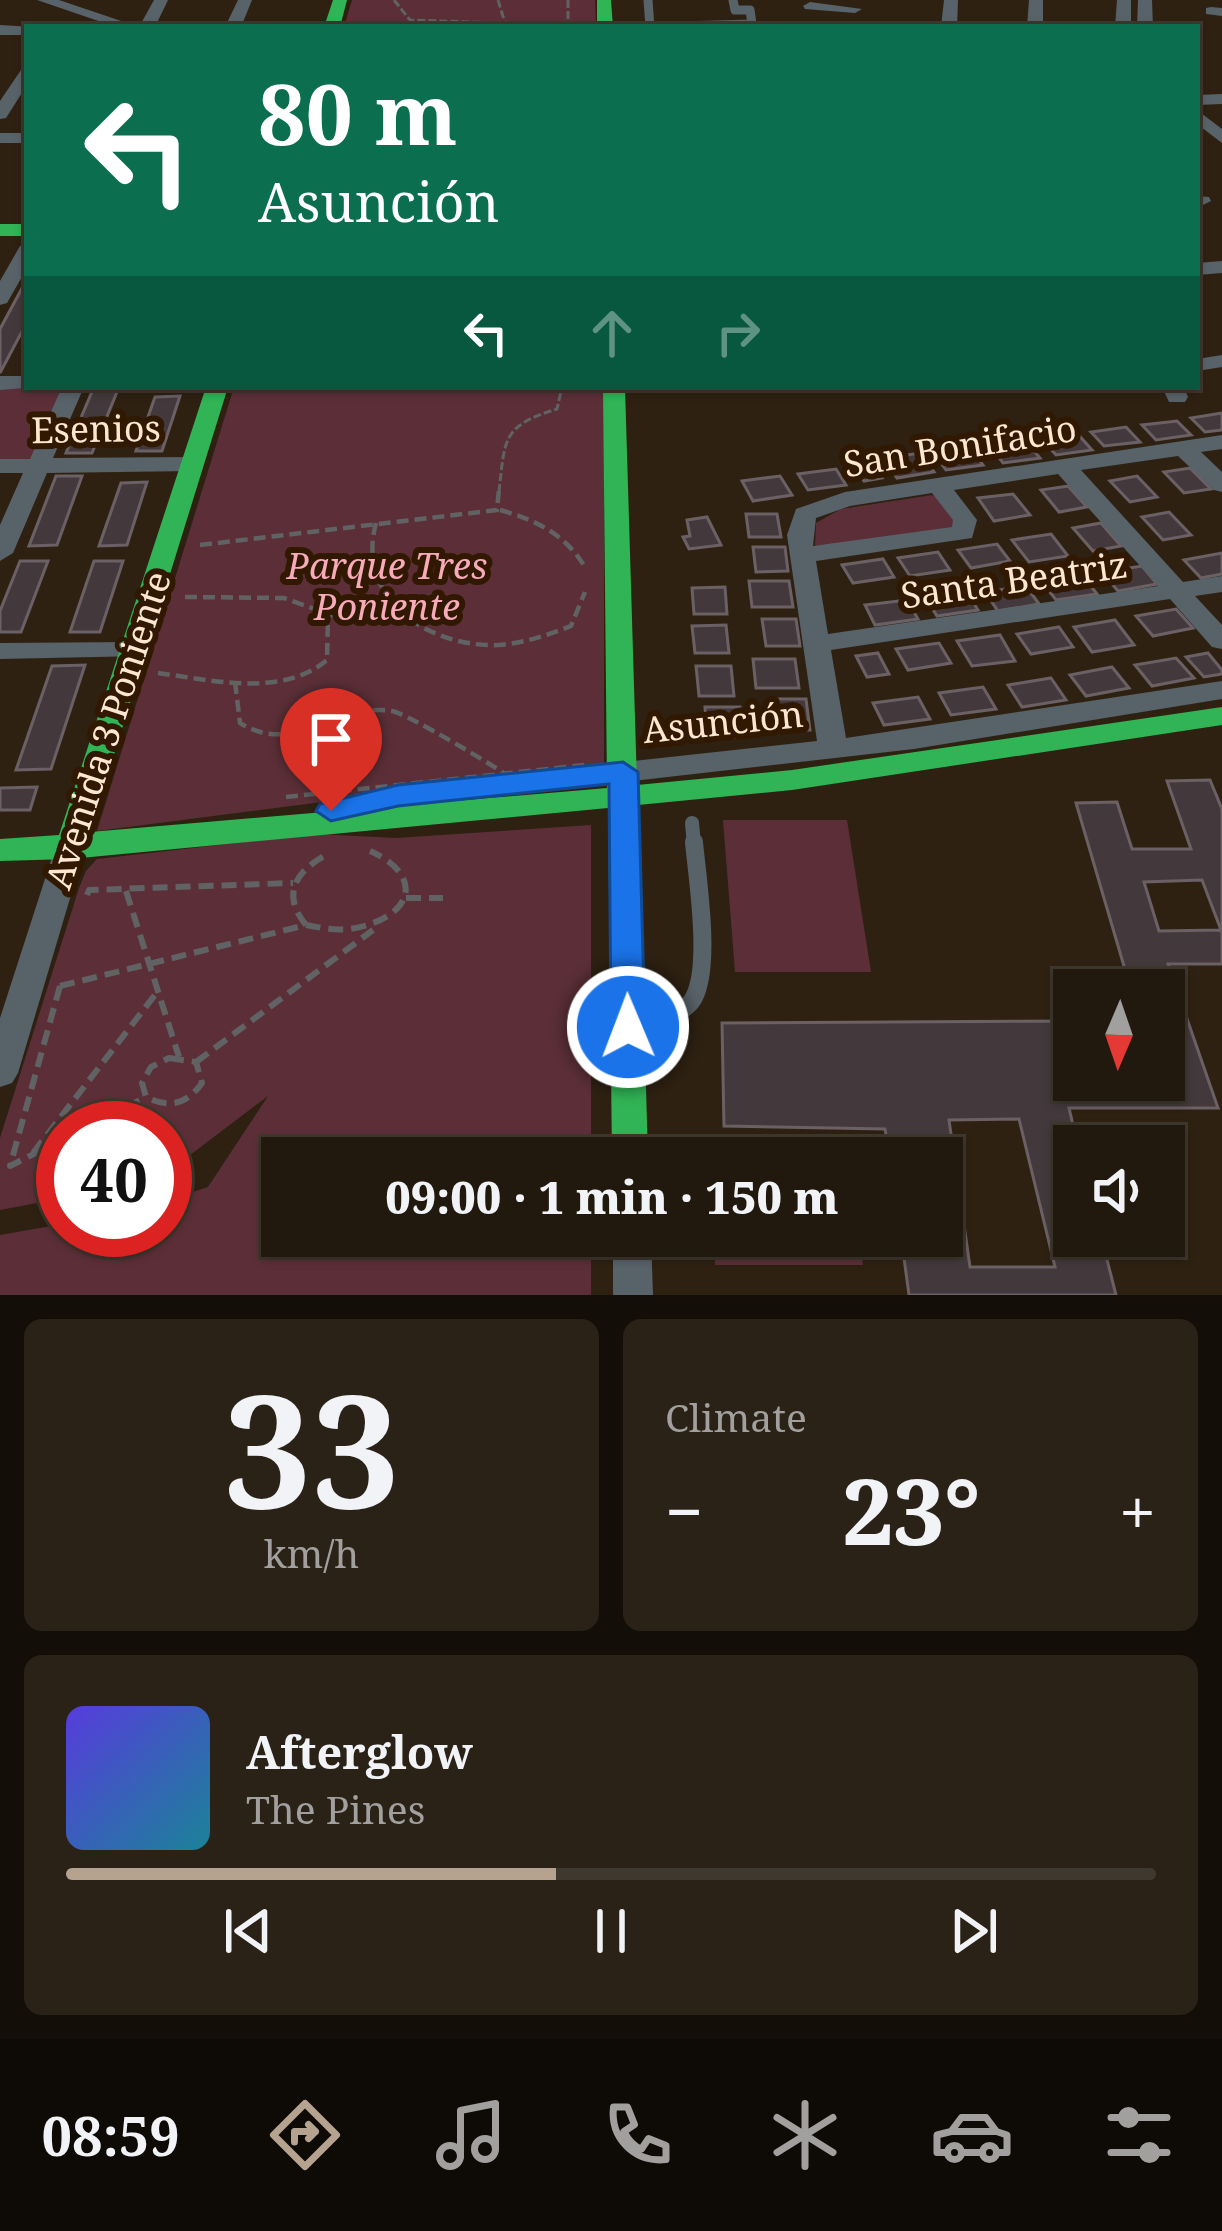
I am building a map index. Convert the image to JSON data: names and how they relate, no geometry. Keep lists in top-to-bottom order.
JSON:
{
  "streets": {
    "street": [
      "Esenios",
      "San Bonifacio",
      "Santa Beatriz",
      "Asunción",
      "Avenida 3 Poniente"
    ]
  },
  "crossings": [
    ["Esenios", "Avenida 3 Poniente"],
    ["Asunción", "Avenida 3 Poniente"]
  ],
  "parks": ["Parque Tres Poniente"],
  "north": "bottom",
  "page": {
    "turn": ["80 m", "Asunción"],
    "limit": "40",
    "trip": "09:00 · 1 min · 150 m",
    "tile": [
      ["33", "km/h"],
      "Climate"
    ],
    "heat": ["−", "23°", "+"],
    "song": ["Afterglow", "The Pines"],
    "tabs": "08:59"
  }
}
